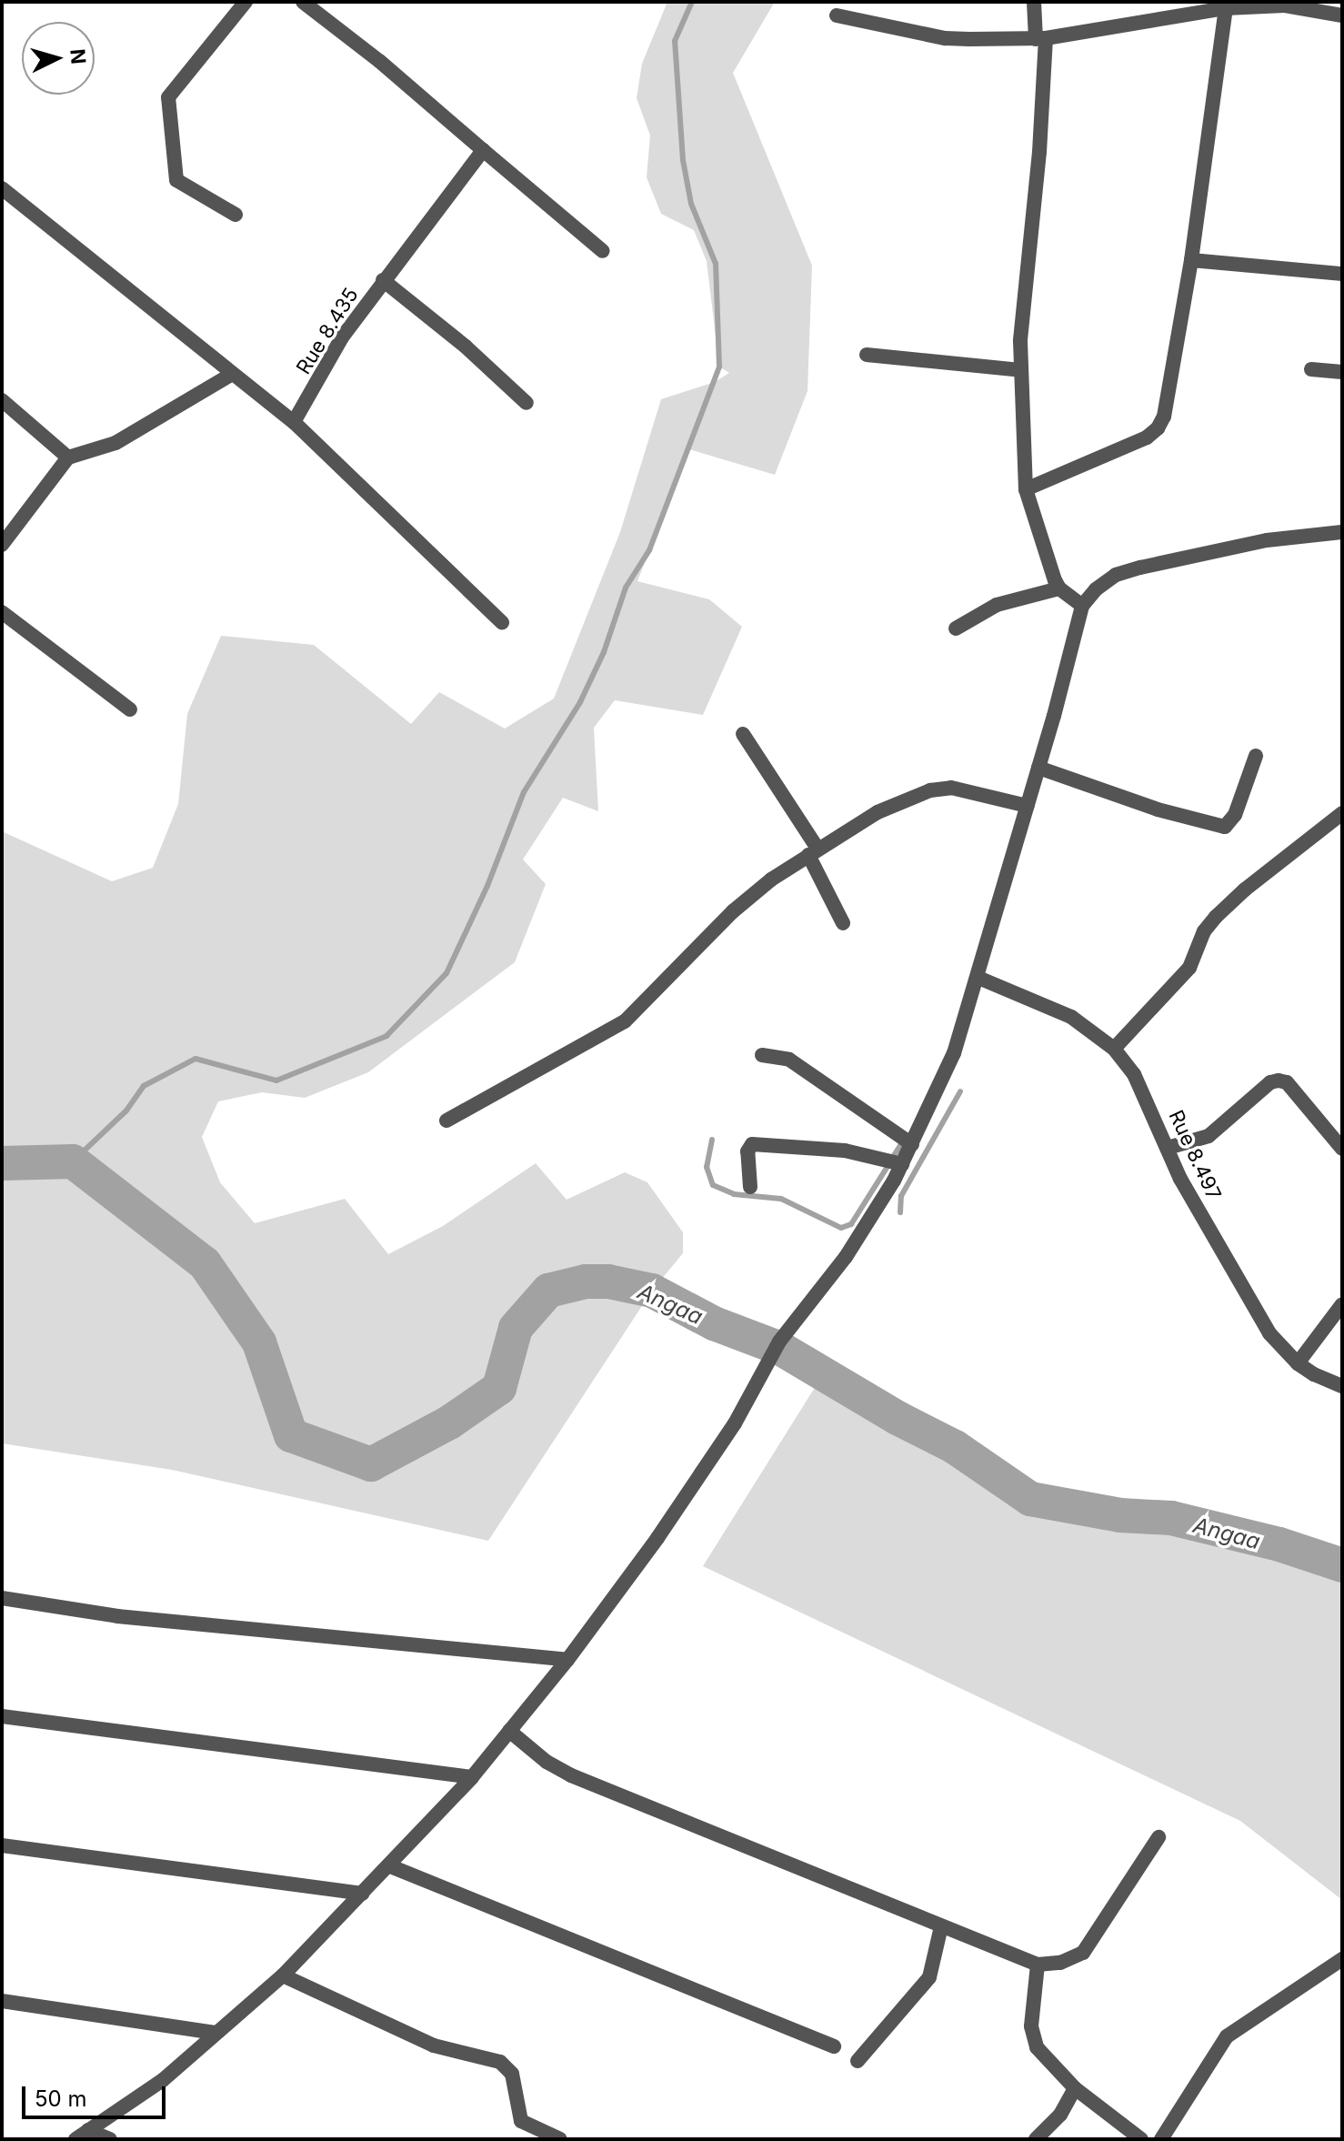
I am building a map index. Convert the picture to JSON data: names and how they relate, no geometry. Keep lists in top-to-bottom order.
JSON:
{
  "streets": {
    "street": ["Rue 8.435", "Rue 8.497"]
  },
  "water": ["Angaa"],
  "scale_bar": "50 m",
  "north": "right"
}
